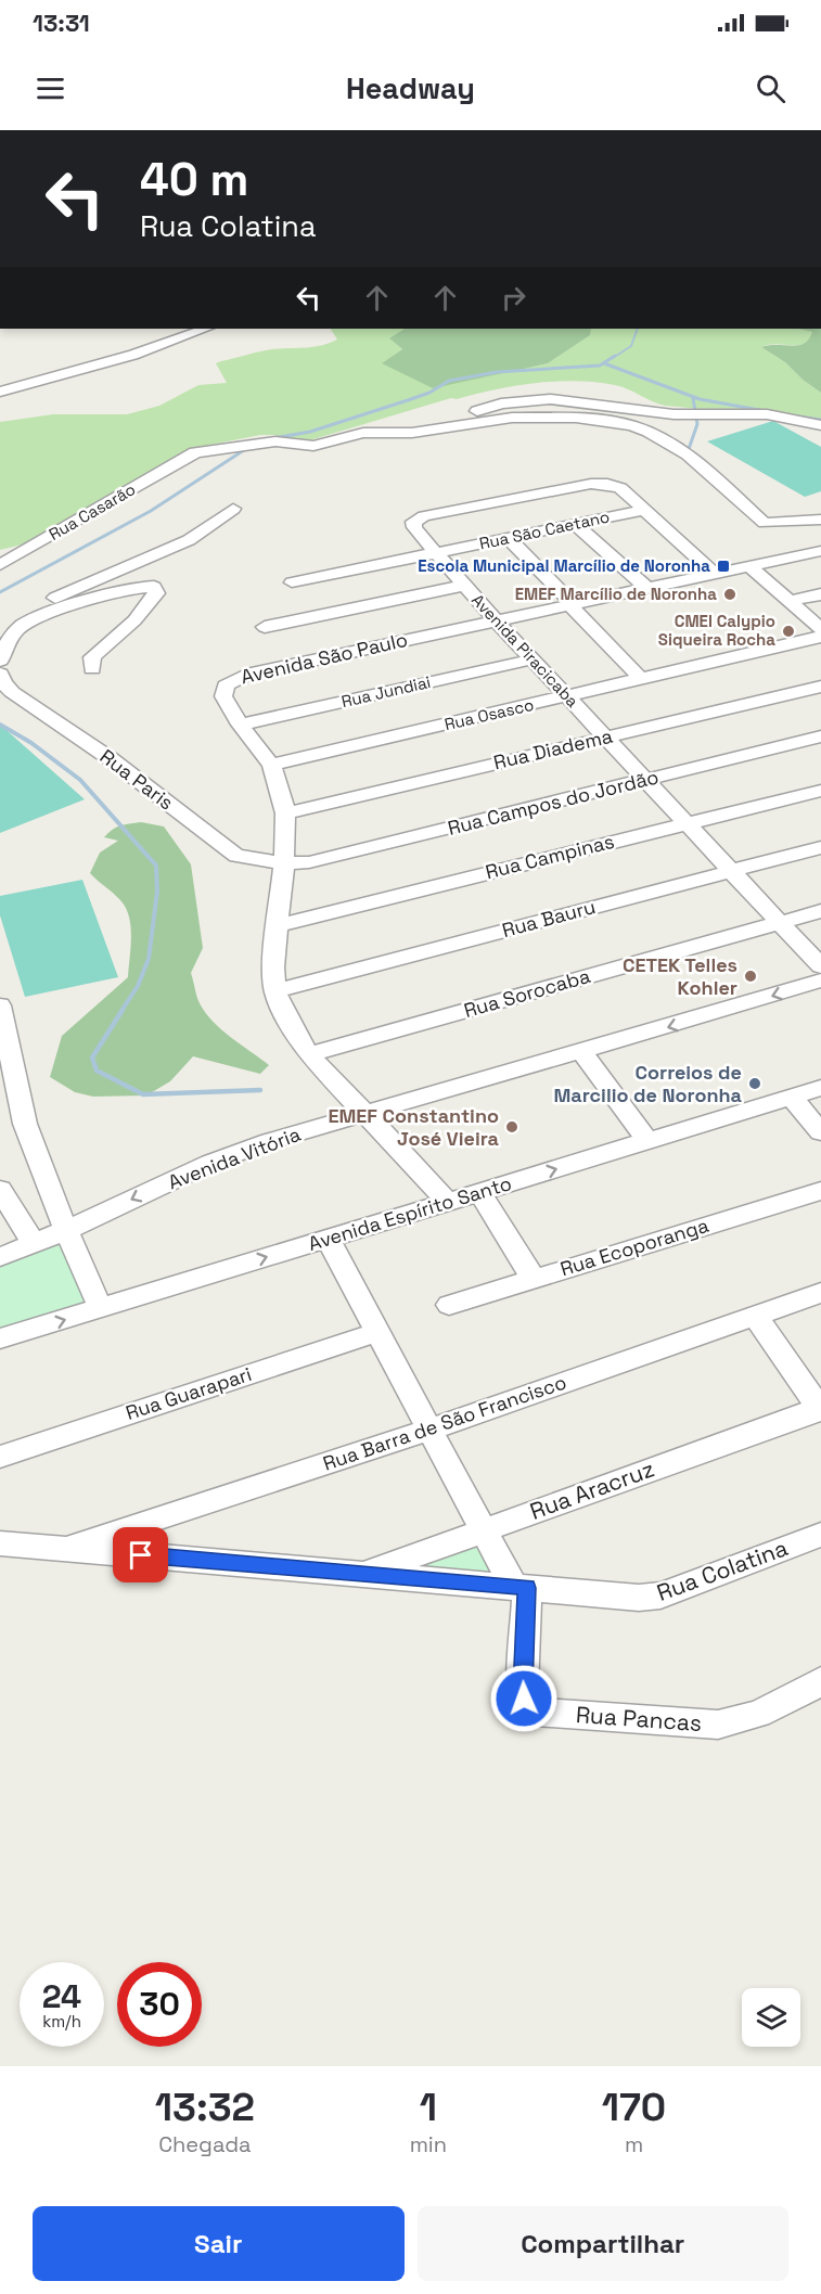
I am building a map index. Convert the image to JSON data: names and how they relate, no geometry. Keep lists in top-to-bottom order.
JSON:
{
  "streets": {
    "street": [
      "Rua Casarão",
      "Rua São Caetano",
      "Avenida Piracicaba",
      "Avenida São Paulo",
      "Rua Jundiai",
      "Rua Osasco",
      "Rua Diadema",
      "Rua Paris",
      "Rua Campos do Jordão",
      "Rua Campinas",
      "Rua Bauru",
      "Rua Sorocaba",
      "Avenida Vitória",
      "Avenida Espírito Santo",
      "Rua Ecoporanga",
      "Rua Guarapari",
      "Rua Barra de São Francisco",
      "Rua Aracruz",
      "Rua Colatina",
      "Rua Pancas"
    ]
  },
  "crossings": [
    ["Rua São Caetano", "Avenida Piracicaba"],
    ["Avenida Piracicaba", "Avenida São Paulo"],
    ["Avenida Piracicaba", "Rua Jundiai"],
    ["Avenida Piracicaba", "Rua Osasco"],
    ["Avenida Piracicaba", "Rua Diadema"],
    ["Avenida Piracicaba", "Rua Campos do Jordão"],
    ["Avenida Piracicaba", "Rua Campinas"],
    ["Avenida Piracicaba", "Rua Bauru"],
    ["Avenida Piracicaba", "Rua Sorocaba"],
    ["Avenida São Paulo", "Rua Jundiai"],
    ["Avenida São Paulo", "Rua Osasco"],
    ["Avenida São Paulo", "Rua Diadema"],
    ["Avenida São Paulo", "Rua Paris"],
    ["Avenida São Paulo", "Rua Campos do Jordão"],
    ["Avenida São Paulo", "Rua Campinas"],
    ["Avenida São Paulo", "Rua Bauru"],
    ["Avenida São Paulo", "Rua Sorocaba"],
    ["Avenida São Paulo", "Avenida Vitória"],
    ["Avenida São Paulo", "Avenida Espírito Santo"],
    ["Rua Paris", "Rua Campos do Jordão"],
    ["Rua Barra de São Francisco", "Rua Colatina"],
    ["Rua Aracruz", "Rua Colatina"],
    ["Rua Colatina", "Rua Pancas"]
  ],
  "one_way": ["Avenida Vitória", "Avenida Espírito Santo"],
  "places": {
    "transit": ["Escola Municipal Marcílio de Noronha"],
    "other": [
      "EMEF Marcílio de Noronha",
      "CMEI Calypio Siqueira Rocha",
      "CETEK Telles Kohler",
      "Correios de Marcilio de Noronha",
      "EMEF Constantino José Vieira"
    ]
  },
  "page": {
    "status": "13:31",
    "header": "Headway",
    "turn": ["40 m", "Rua Colatina"],
    "speed": "24 km/h",
    "limit": "30",
    "eta": [
      "13:32",
      "Chegada",
      "1",
      "min",
      "170",
      "m"
    ],
    "buttons": ["Sair", "Compartilhar"]
  }
}
